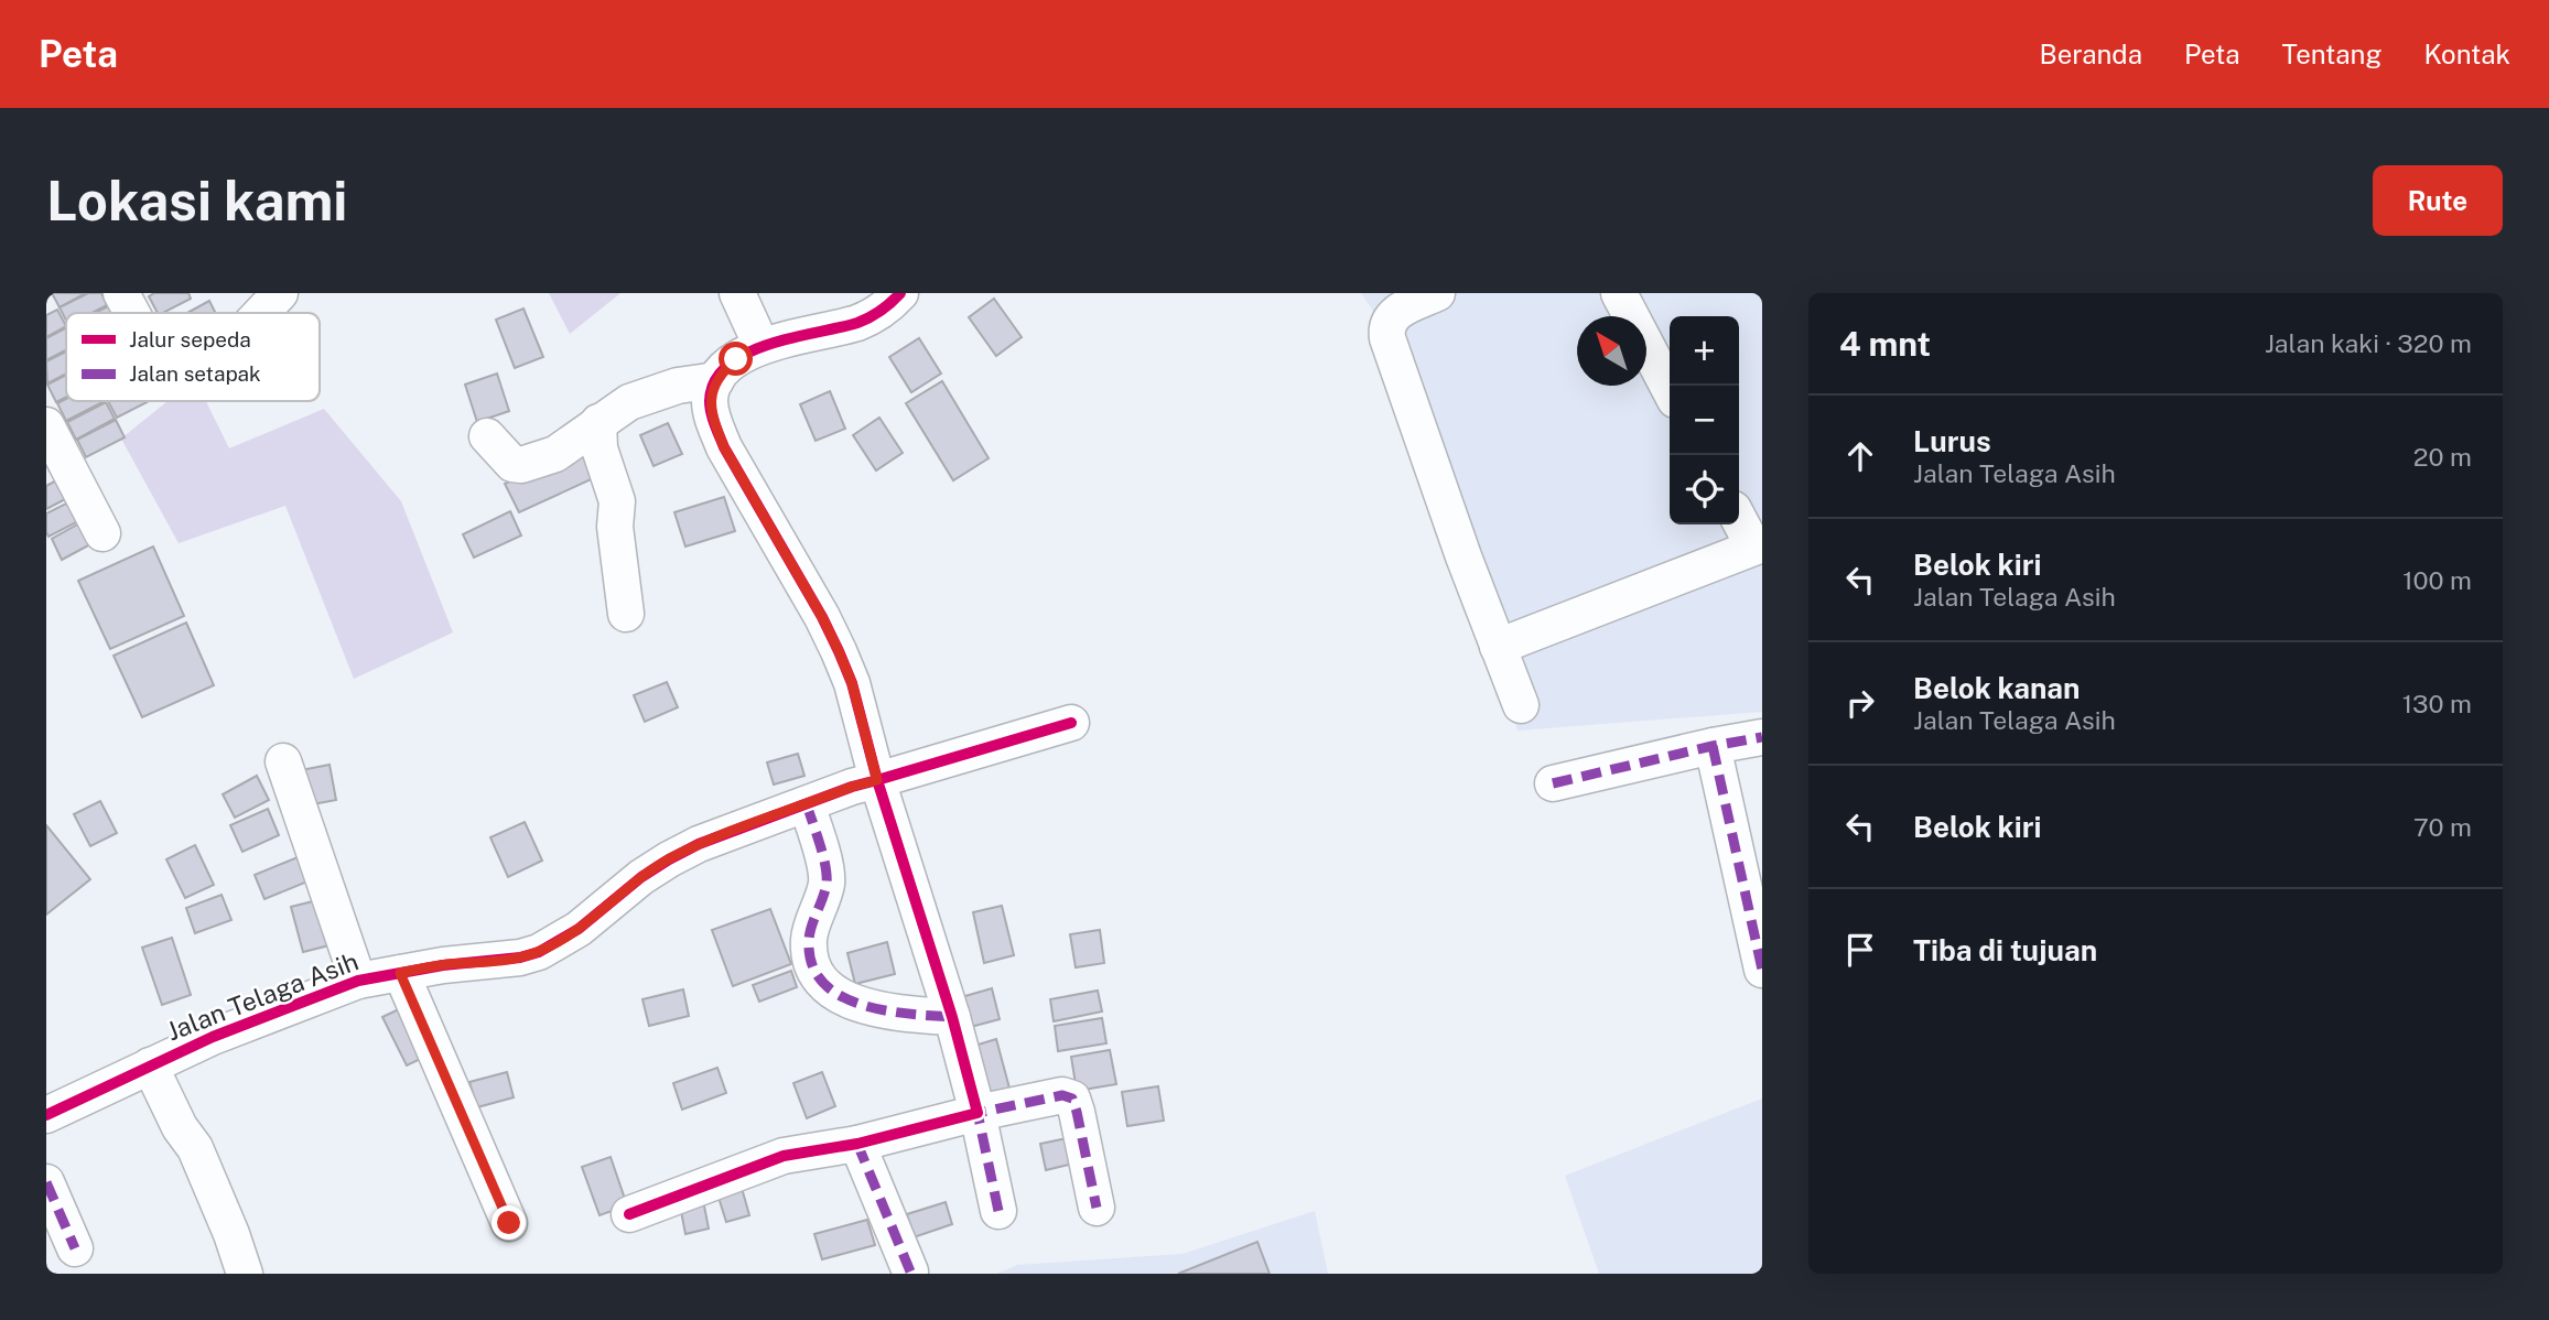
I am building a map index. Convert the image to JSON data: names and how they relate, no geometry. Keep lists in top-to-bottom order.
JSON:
{
  "streets": {
    "street": ["Jalan Telaga Asih"]
  },
  "legend": ["Jalur sepeda", "Jalan setapak"],
  "north": "top left",
  "page": {
    "header": "Peta",
    "nav": [
      "Beranda",
      "Peta",
      "Tentang",
      "Kontak"
    ],
    "buttons": "Rute",
    "title": "Lokasi kami",
    "heading": ["4 mnt", "Jalan kaki · 320 m"],
    "map_buttons": ["+", "−"],
    "list": [
      ["Lurus", "Jalan Telaga Asih", "20 m"],
      ["Belok kiri", "Jalan Telaga Asih", "100 m"],
      ["Belok kanan", "Jalan Telaga Asih", "130 m"],
      ["Belok kiri", "70 m"],
      "Tiba di tujuan"
    ]
  }
}
